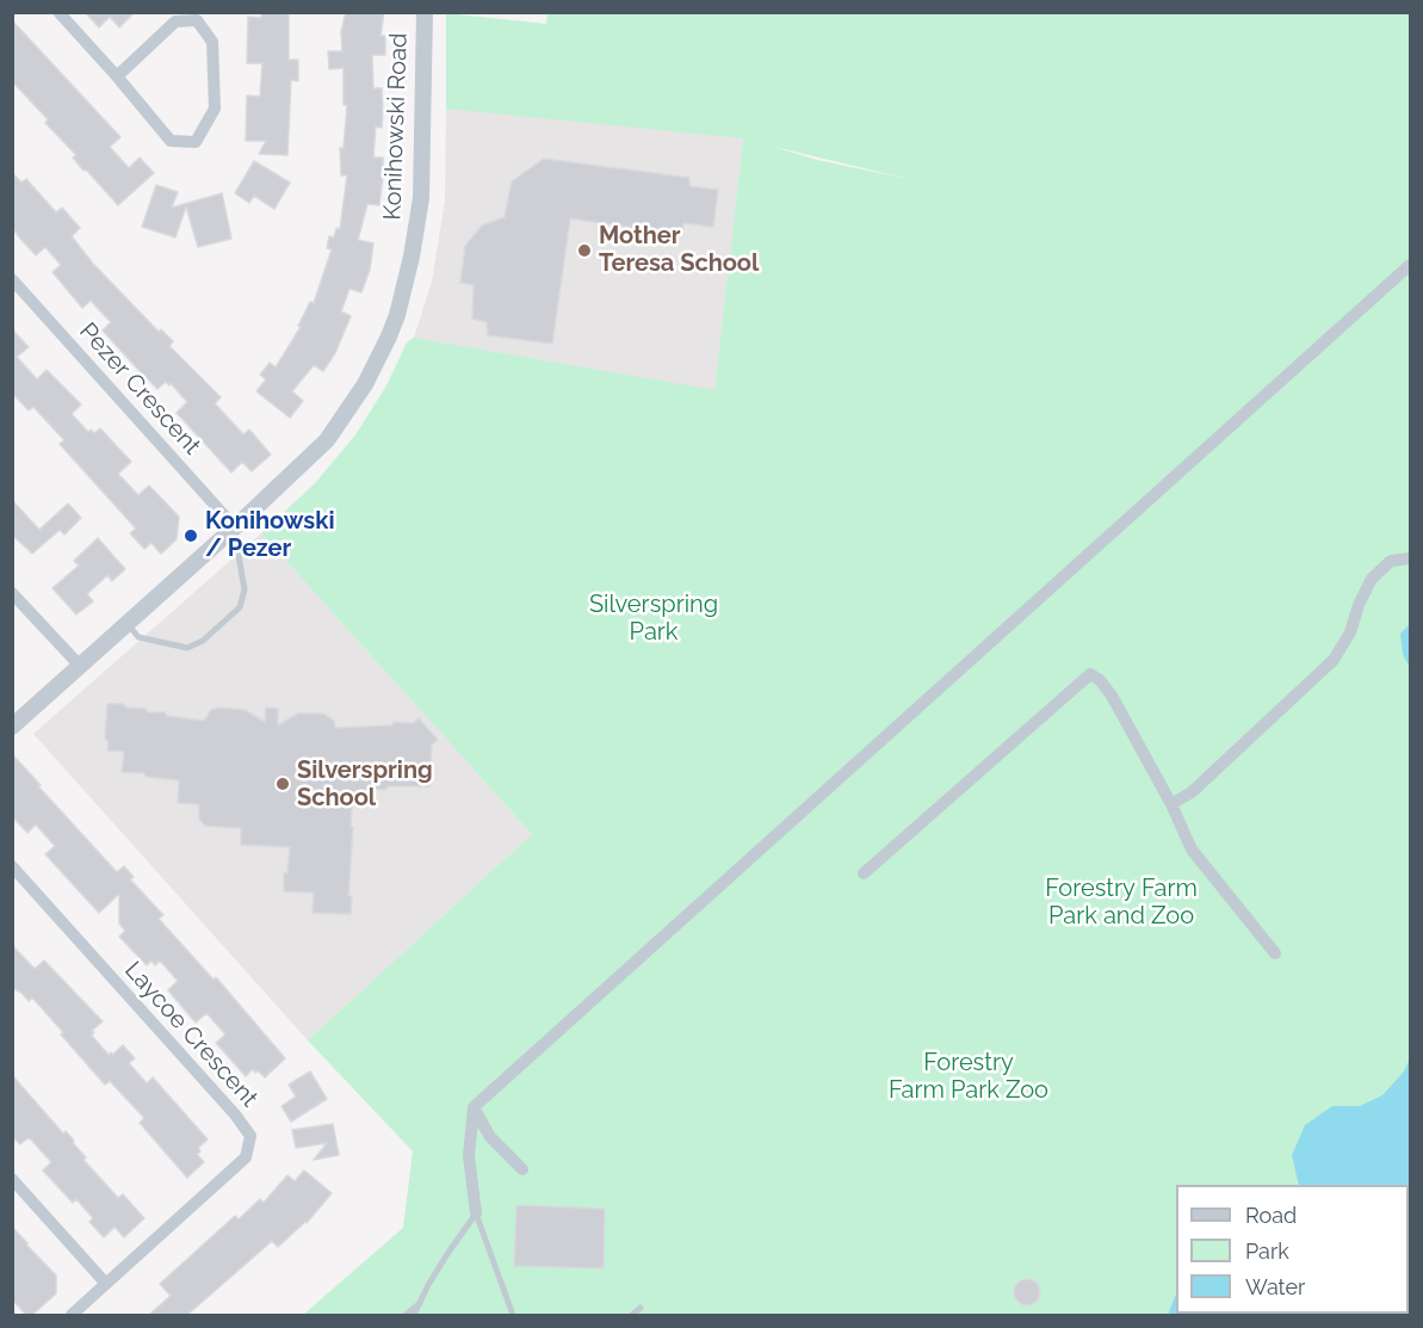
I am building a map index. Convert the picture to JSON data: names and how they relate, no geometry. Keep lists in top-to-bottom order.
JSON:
{
  "streets": {
    "street": ["Konihowski Road", "Pezer Crescent", "Laycoe Crescent"]
  },
  "crossings": [
    ["Konihowski Road", "Pezer Crescent"]
  ],
  "parks": ["Silverspring Park", "Forestry Farm Park and Zoo", "Forestry Farm Park Zoo"],
  "places": ["Mother Teresa School", "Konihowski / Pezer", "Silverspring School"],
  "legend": ["Road", "Park", "Water"]
}
